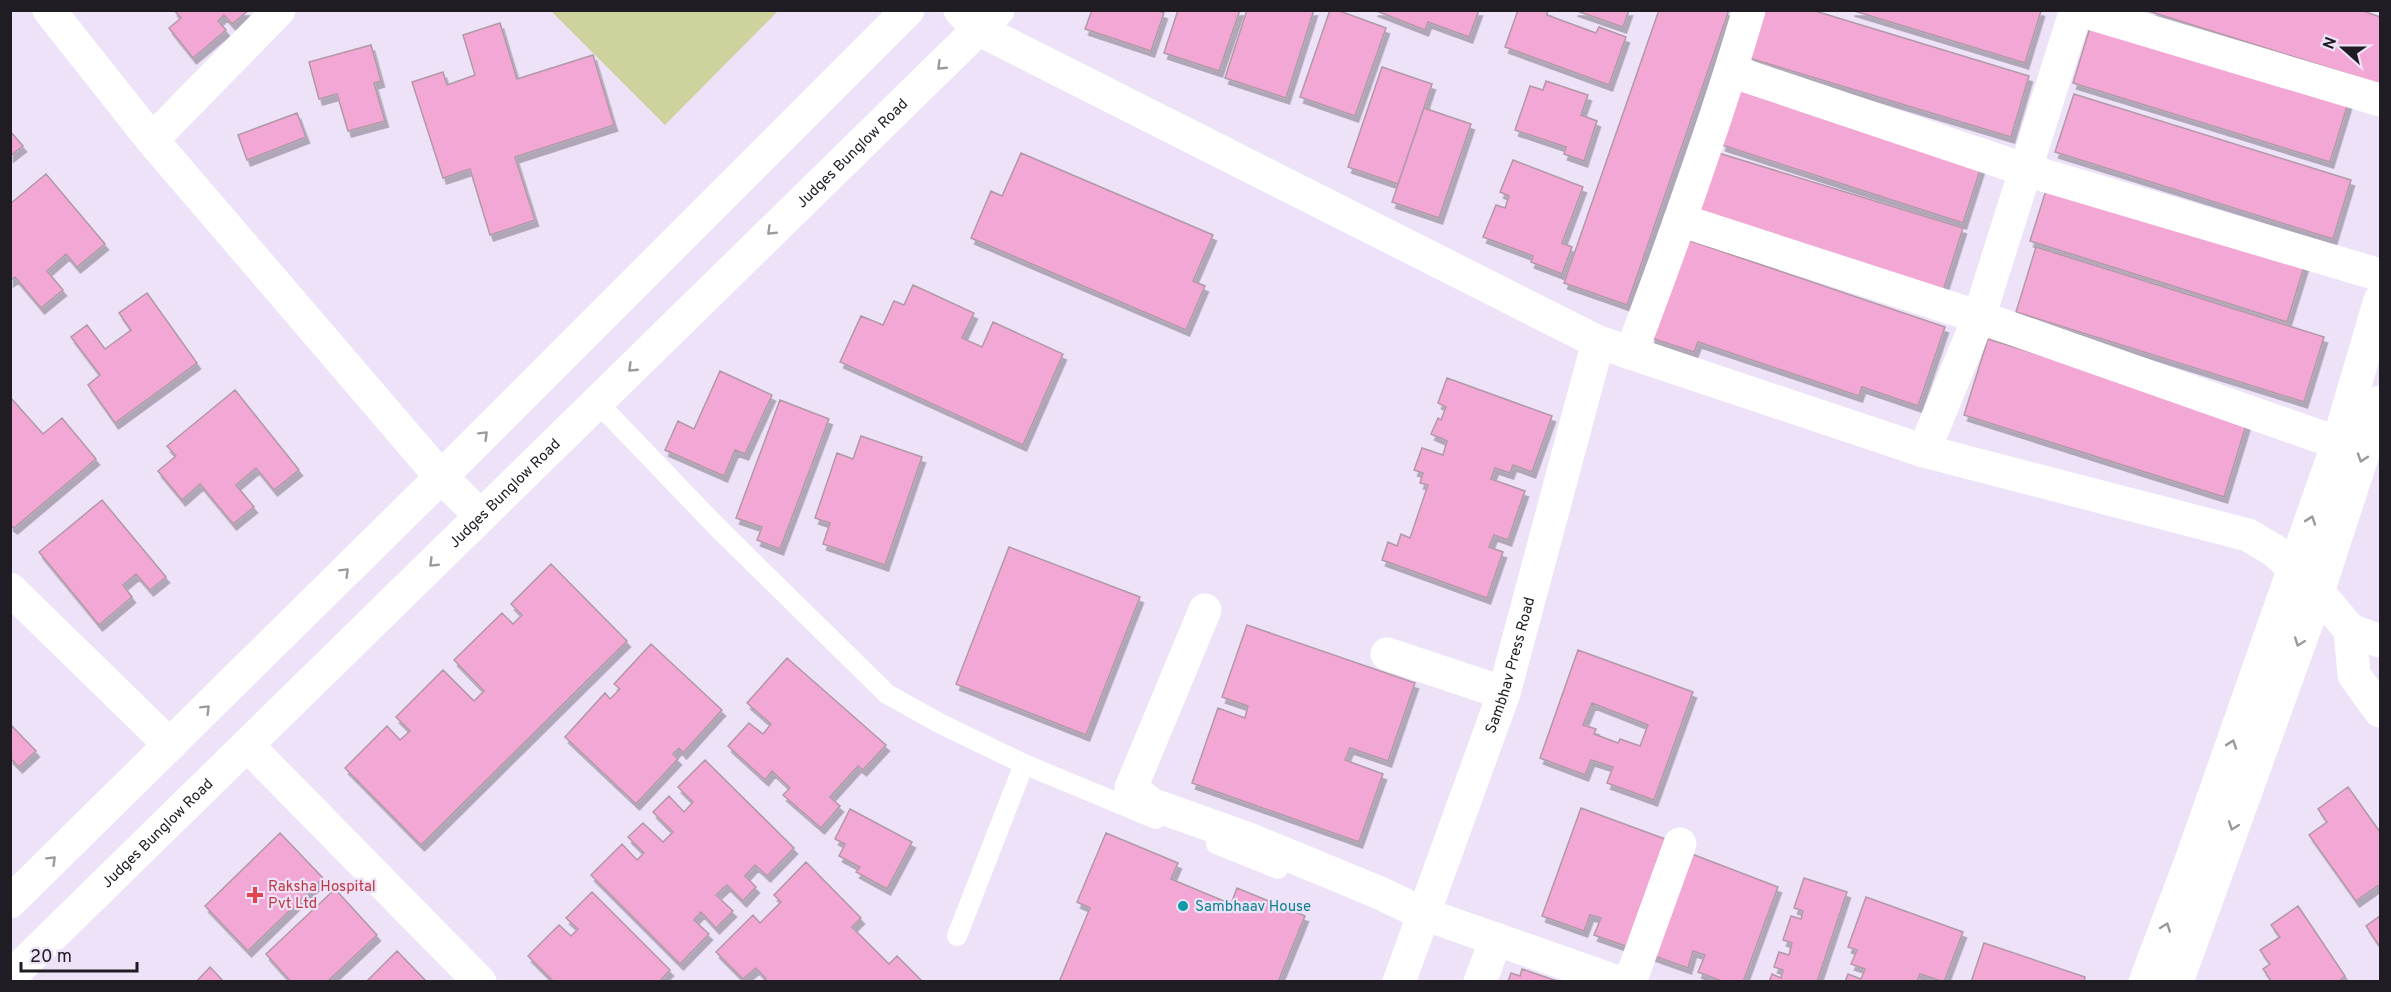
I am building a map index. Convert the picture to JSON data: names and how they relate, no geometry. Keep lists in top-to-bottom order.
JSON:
{
  "streets": {
    "street": ["Judges Bunglow Road", "Sambhav Press Road"]
  },
  "places": {
    "health": ["Raksha Hospital Pvt Ltd"],
    "other": ["Sambhaav House"]
  },
  "scale_bar": "20 m",
  "north": "left"
}
